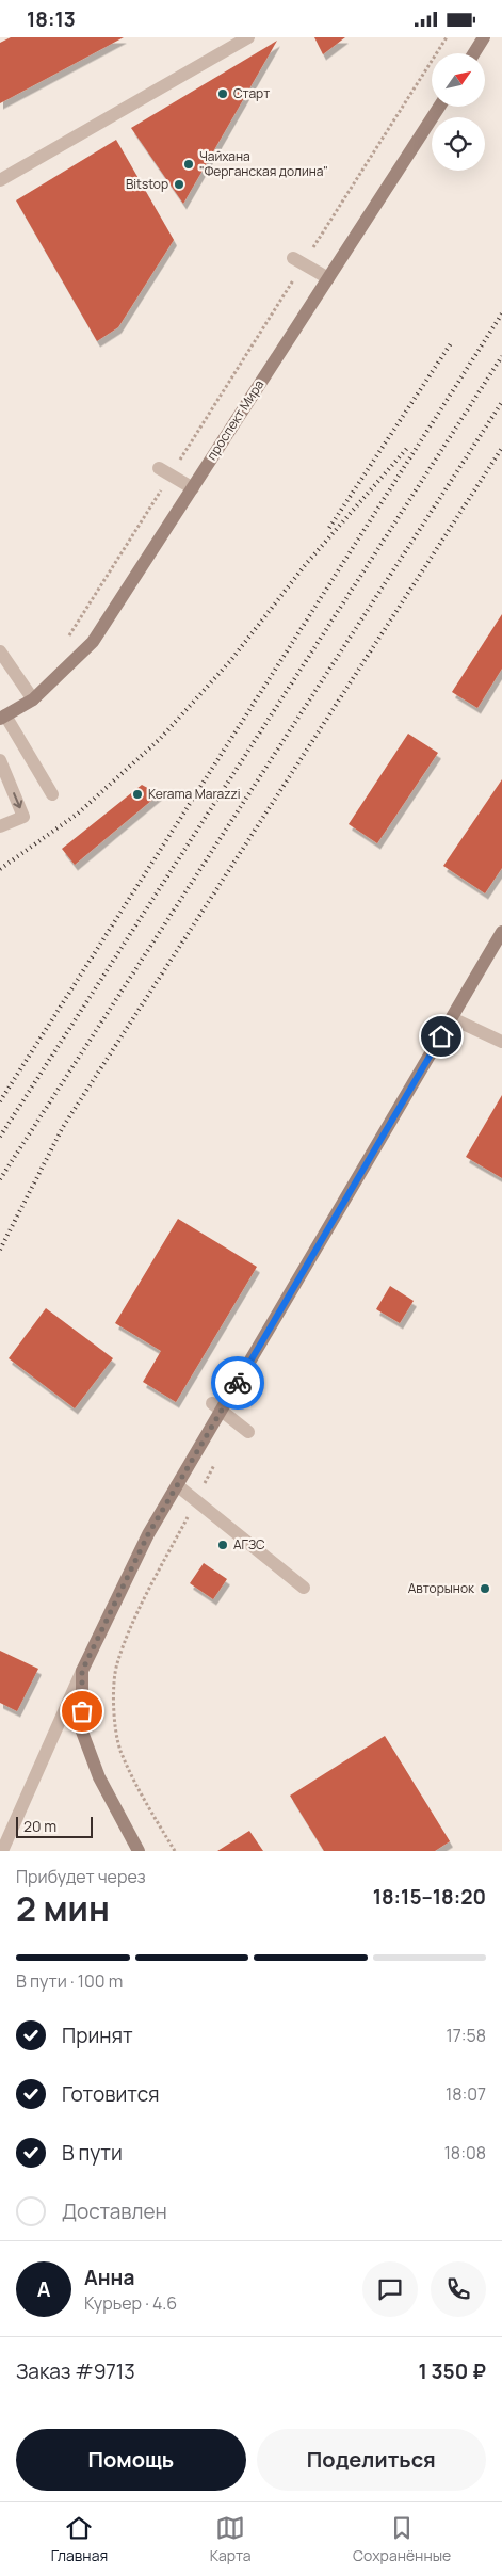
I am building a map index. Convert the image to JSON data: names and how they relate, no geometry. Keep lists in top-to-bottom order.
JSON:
{
  "streets": {
    "street": ["проспект Мира"]
  },
  "places": [
    "Старт",
    "Чайхана \"Ферганская долина\"",
    "Bitstop",
    "Kerama Marazzi",
    "АГЗС",
    "Авторынок"
  ],
  "scale_bar": "20 m",
  "north": "top right",
  "page": {
    "status": "18:13",
    "scale": "20 m",
    "heading": ["2 мин", "Прибудет через", "18:15–18:20"],
    "panel": [
      "Анна",
      "Курьер · 4.6",
      "Заказ #9713",
      "1 350 ₽"
    ],
    "bar": "В пути · 100 m",
    "list": [
      ["Принят", "17:58"],
      ["Готовится", "18:07"],
      ["В пути", "18:08"],
      "Доставлен"
    ],
    "round": "А",
    "buttons": ["Помощь", "Поделиться"],
    "tabs": ["Главная", "Карта", "Сохранённые"]
  }
}
